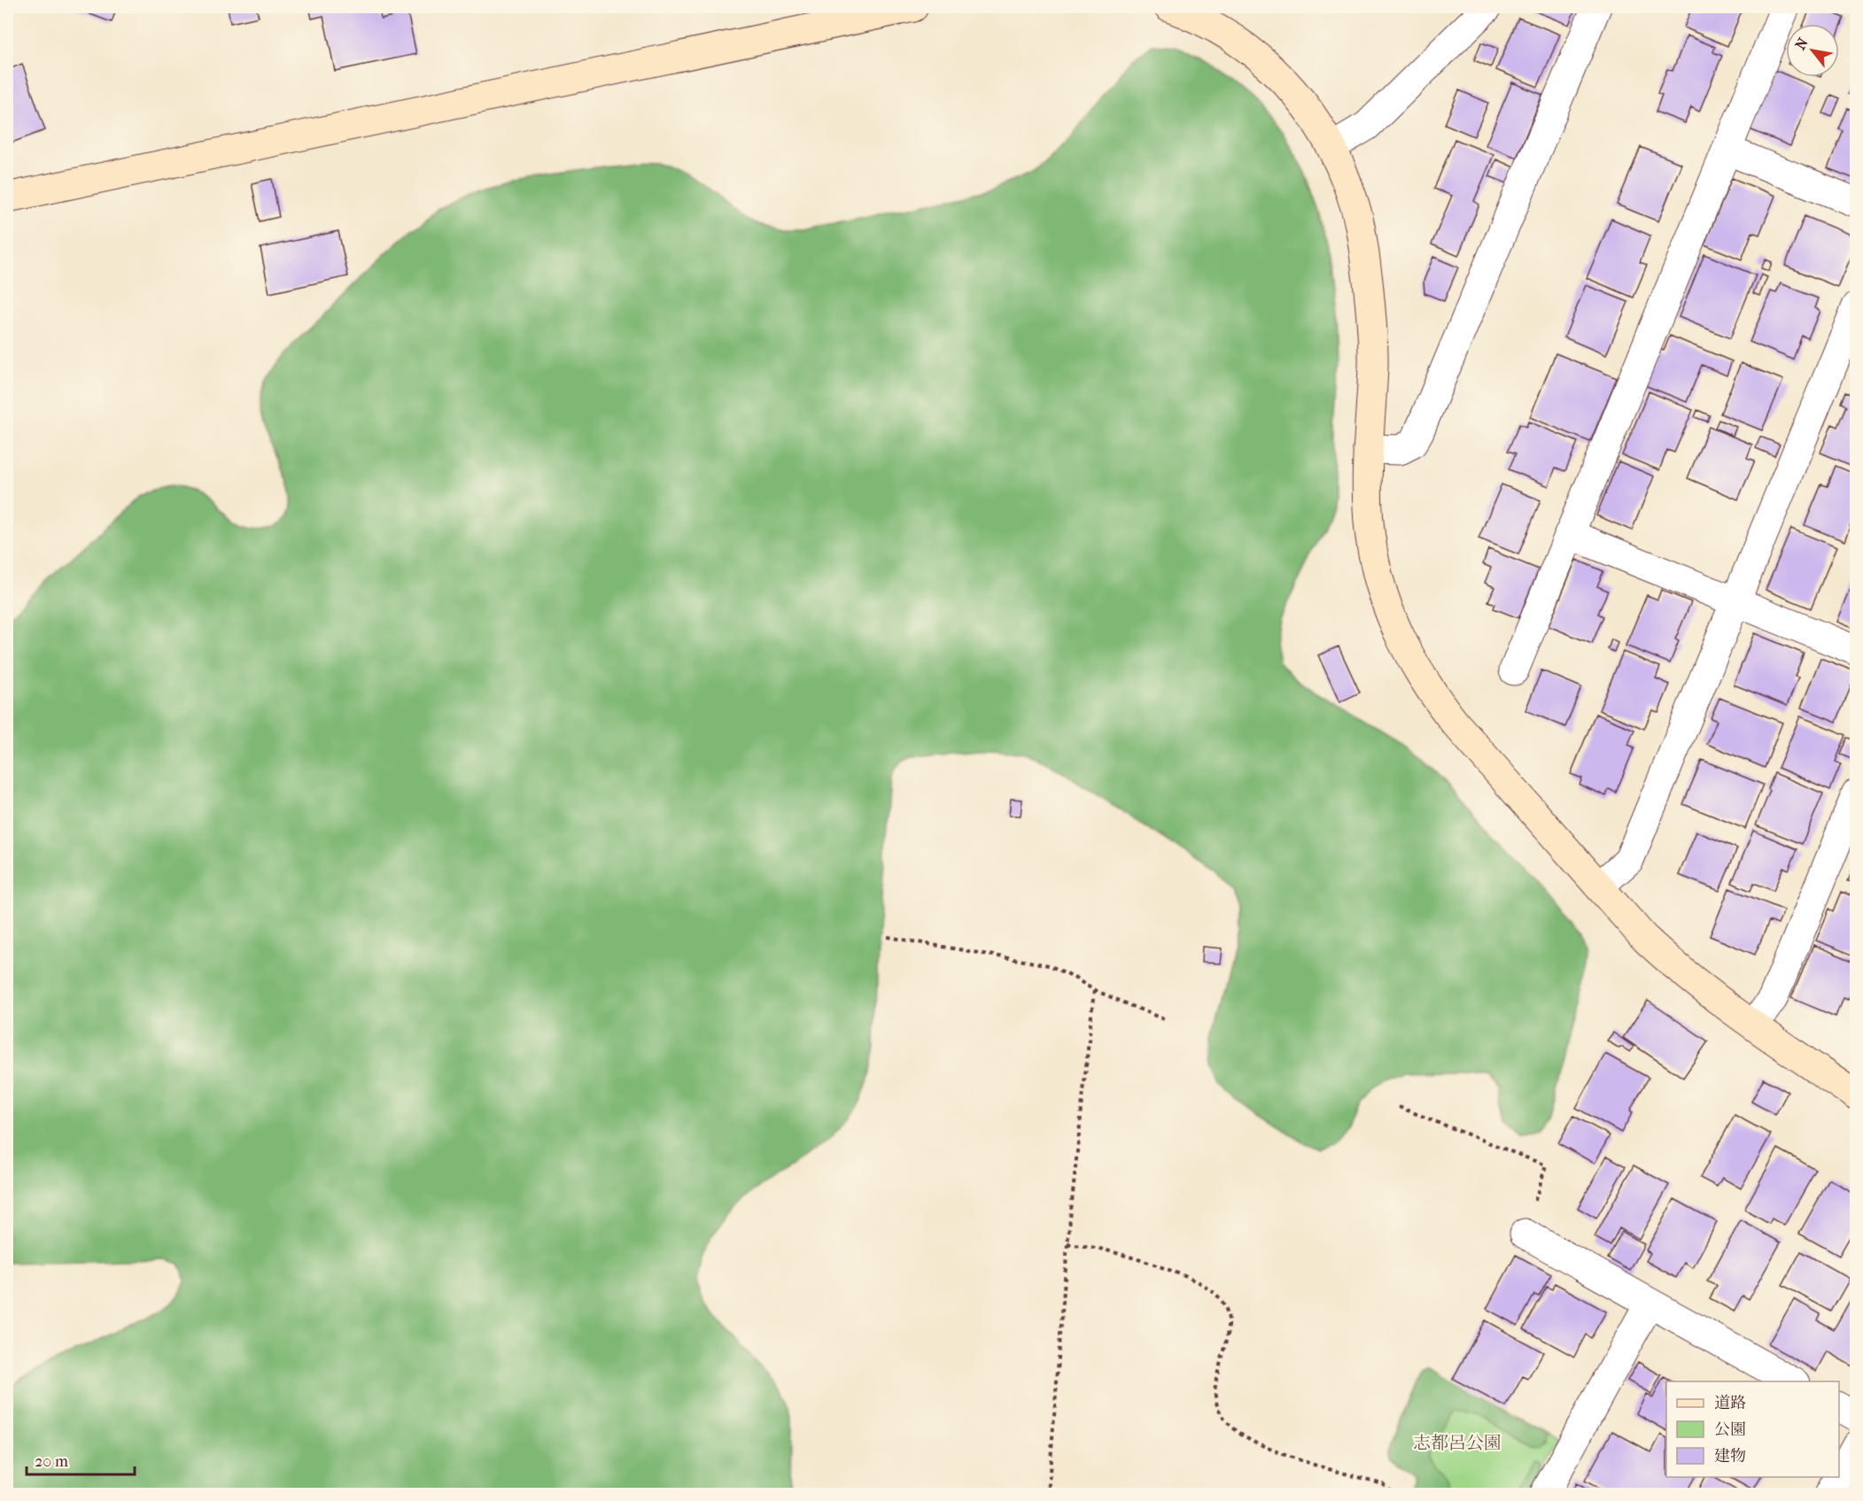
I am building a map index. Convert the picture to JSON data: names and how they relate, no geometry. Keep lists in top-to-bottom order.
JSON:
{
  "parks": ["志都呂公園"],
  "legend": ["道路", "公園", "建物"],
  "scale_bar": "20 m",
  "north": "top left"
}
